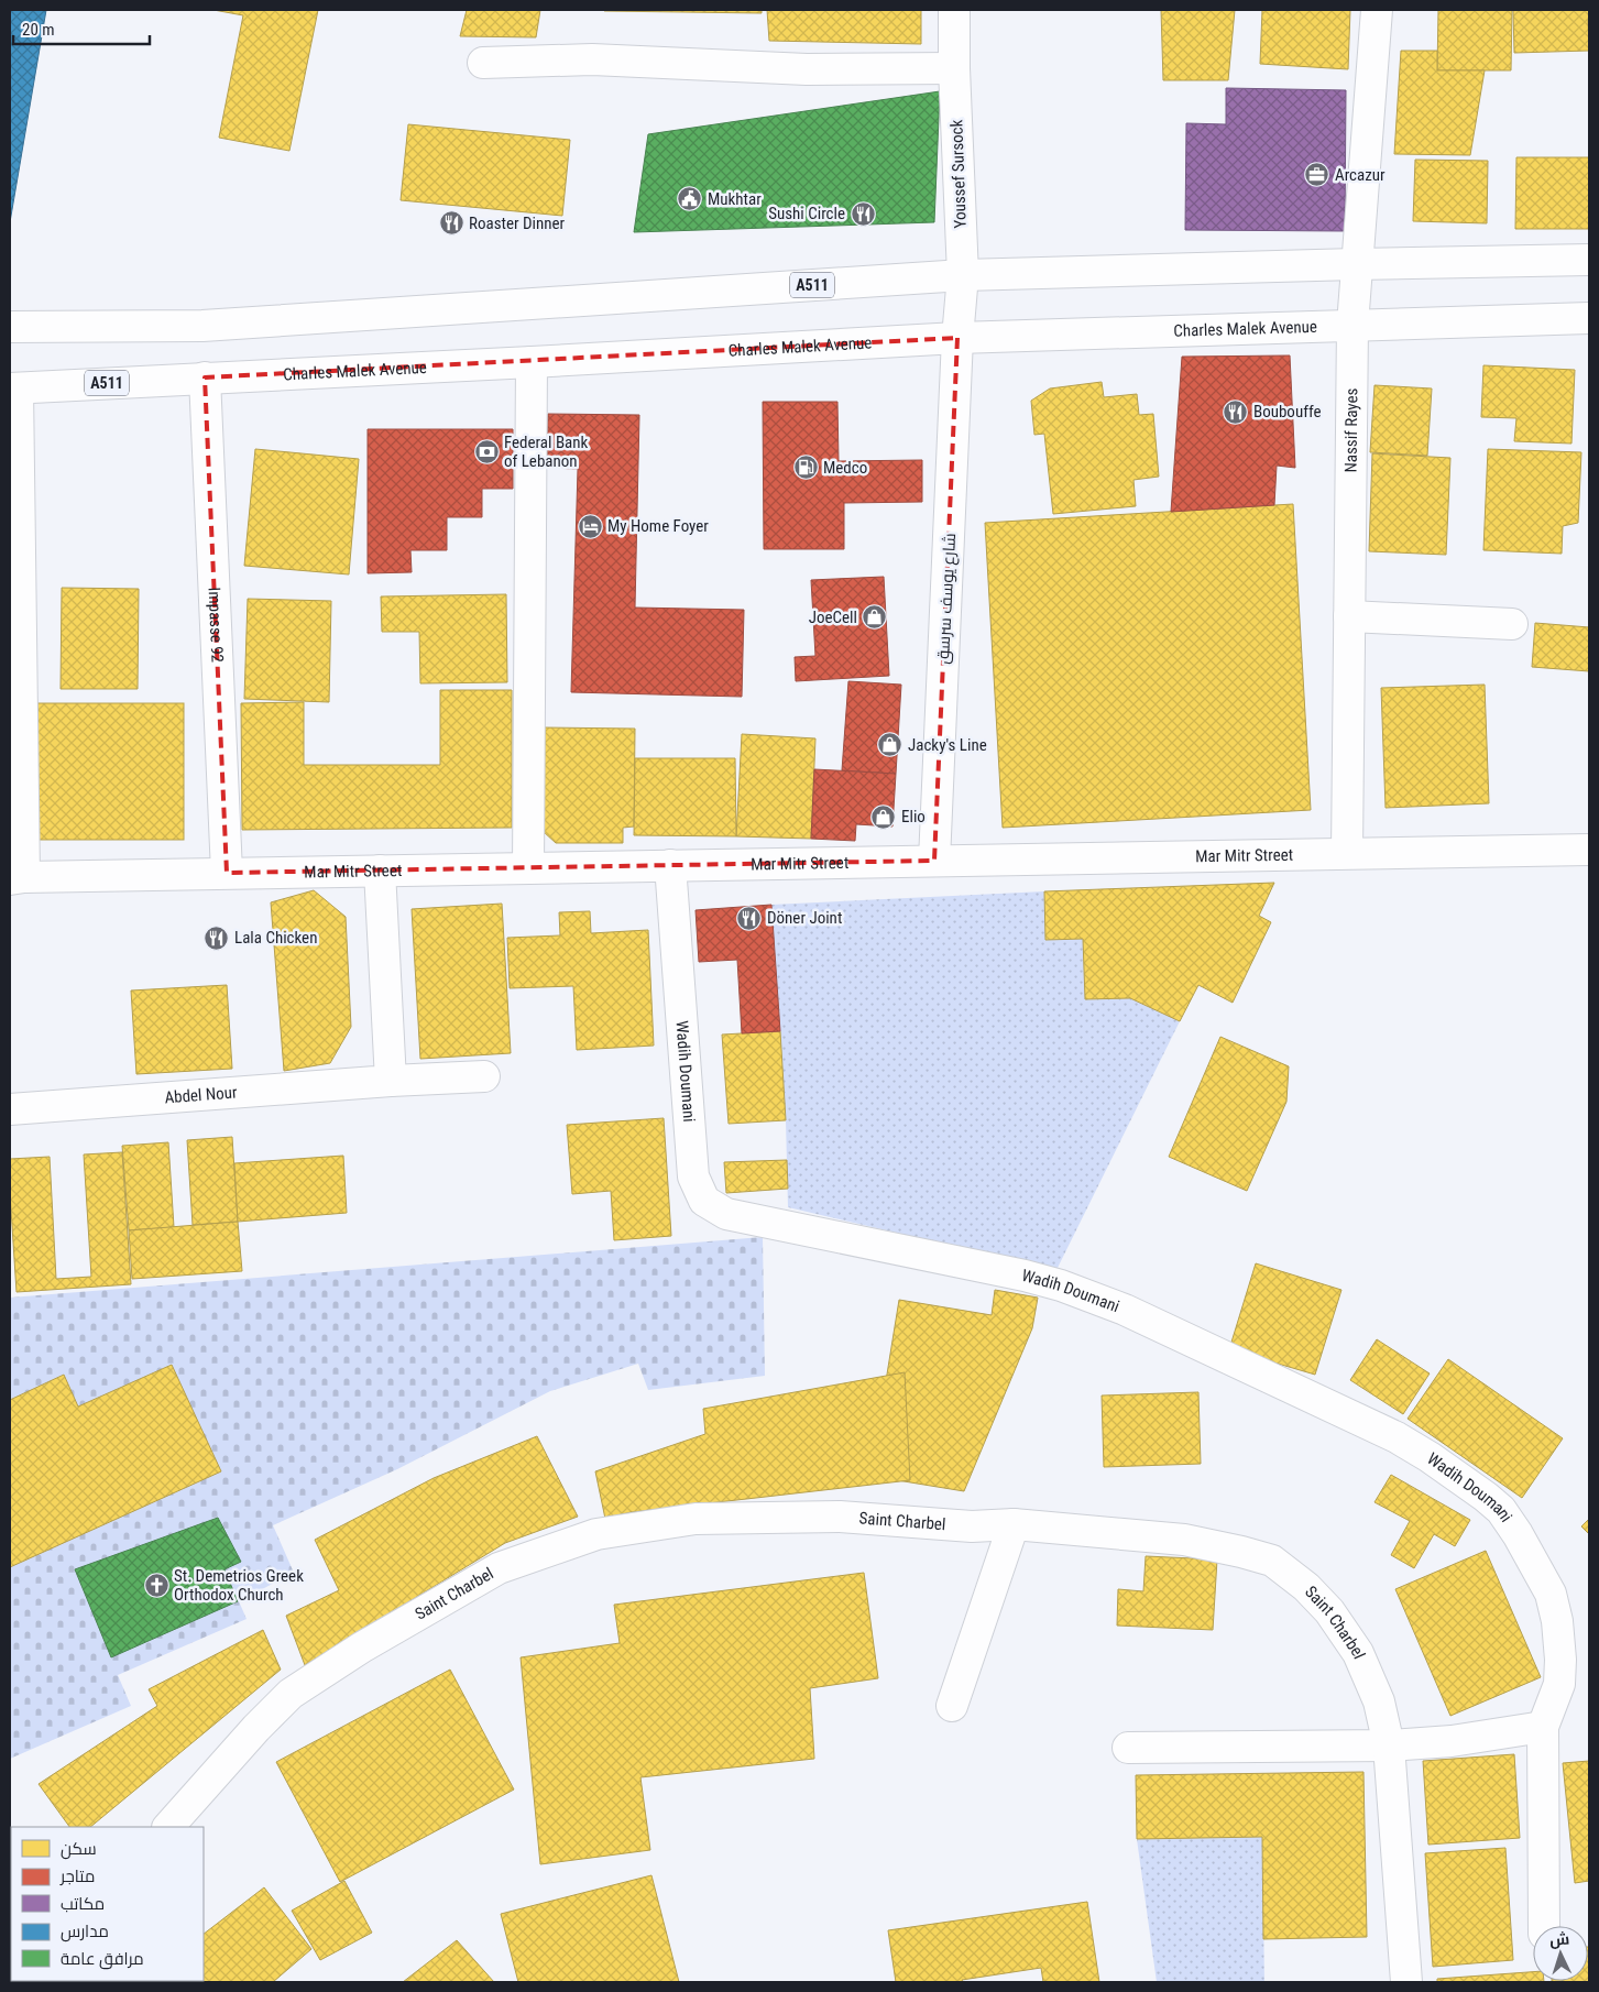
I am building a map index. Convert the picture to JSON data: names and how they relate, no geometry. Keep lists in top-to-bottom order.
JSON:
{
  "streets": {
    "main road": [
      "Youssef Sursock",
      "A511",
      "Charles Malek Avenue",
      "Nassif Rayes",
      "شارع يوسف سرسق",
      "Impasse 92",
      "Mar Mitr Street",
      "Wadih Doumani",
      "Abdel Nour",
      "Saint Charbel"
    ]
  },
  "crossings": [
    ["Youssef Sursock", "A511"],
    ["Youssef Sursock", "Charles Malek Avenue"],
    ["Youssef Sursock", "شارع يوسف سرسق"],
    ["A511", "Nassif Rayes"],
    ["Charles Malek Avenue", "Nassif Rayes"],
    ["Charles Malek Avenue", "شارع يوسف سرسق"],
    ["Charles Malek Avenue", "Impasse 92"],
    ["Nassif Rayes", "Mar Mitr Street"],
    ["شارع يوسف سرسق", "Mar Mitr Street"],
    ["Impasse 92", "Mar Mitr Street"],
    ["Mar Mitr Street", "Wadih Doumani"]
  ],
  "places": {
    "office": ["Arcazur"],
    "public building": ["Mukhtar"],
    "restaurant": [
      "Sushi Circle",
      "Roaster Dinner",
      "Boubouffe",
      "Döner Joint",
      "Lala Chicken"
    ],
    "bank": ["Federal Bank of Lebanon"],
    "fuel station": ["Medco"],
    "hotel": ["My Home Foyer"],
    "shop": ["JoeCell", "Jacky's Line", "Elio"],
    "church": ["St. Demetrios Greek Orthodox Church"]
  },
  "legend": [
    "سكن",
    "متاجر",
    "مكاتب",
    "مدارس",
    "مرافق عامة"
  ],
  "scale_bar": "20 m",
  "north": "top"
}
